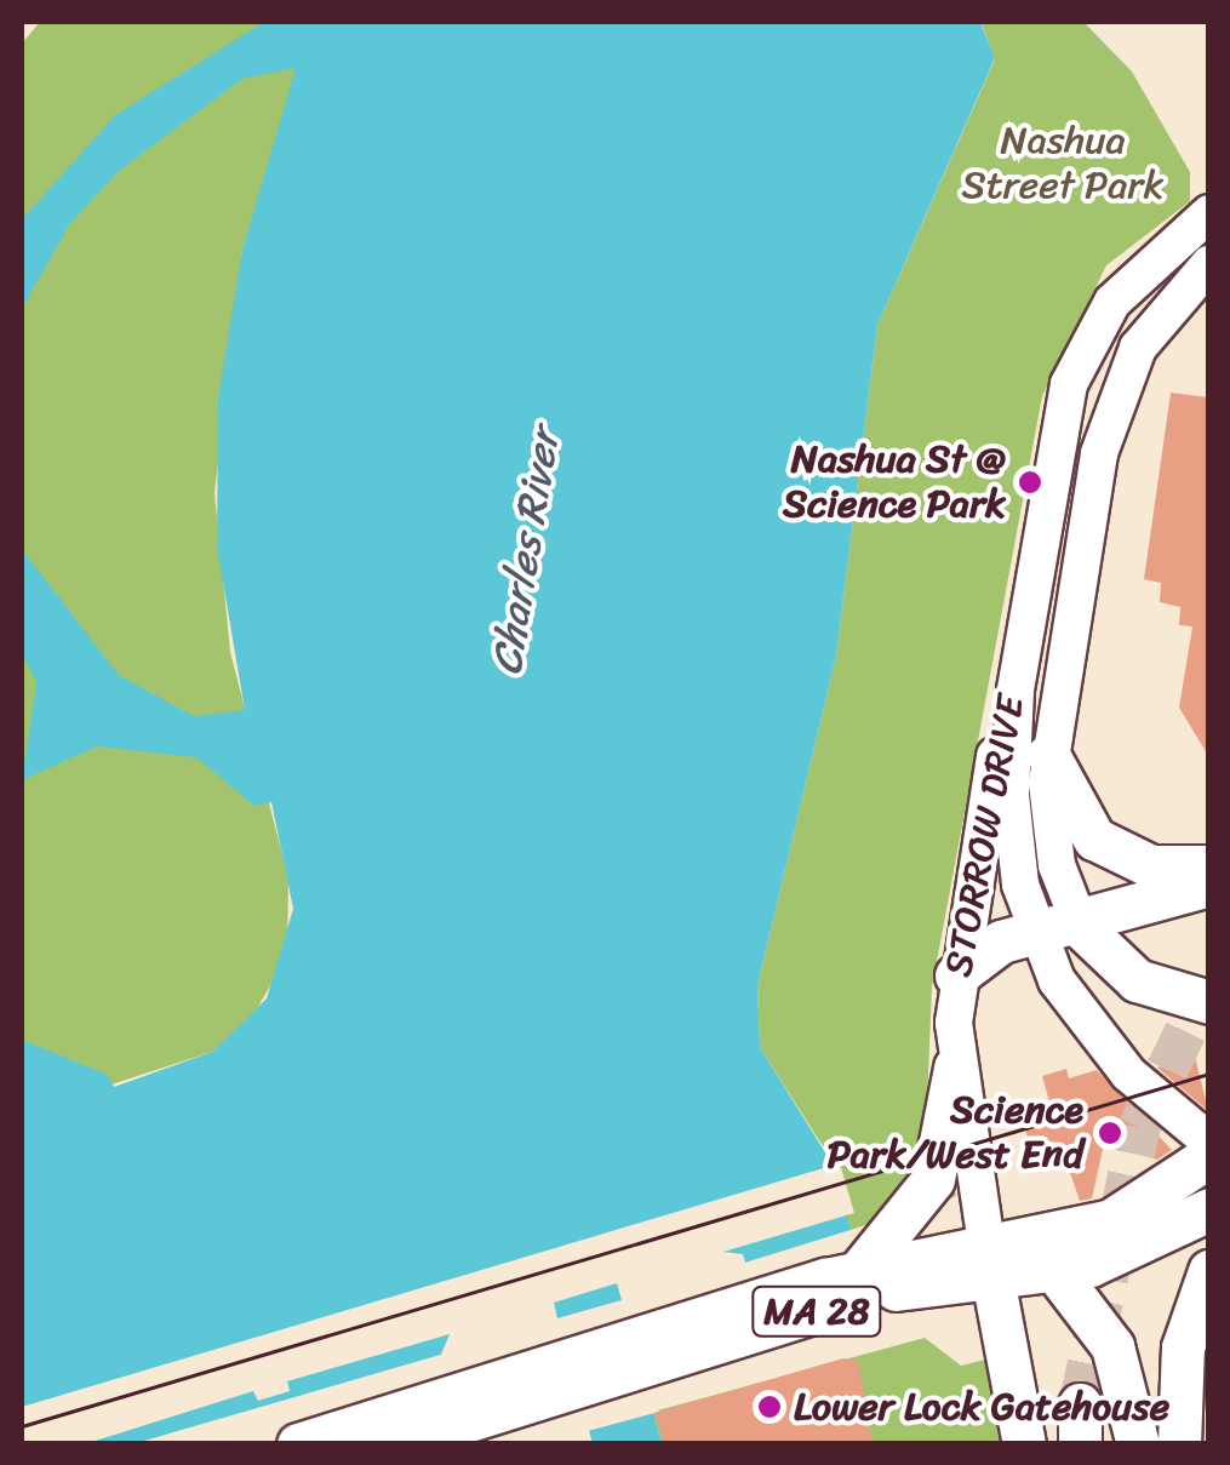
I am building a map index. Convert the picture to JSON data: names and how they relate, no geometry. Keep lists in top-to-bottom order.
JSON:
{
  "streets": {
    "highway": ["STORROW DRIVE", "MA 28"]
  },
  "crossings": [
    ["STORROW DRIVE", "MA 28"]
  ],
  "water": ["Charles River"],
  "parks": ["Nashua Street Park"],
  "places": ["Nashua St @ Science Park", "Science Park/West End", "Lower Lock Gatehouse"]
}
